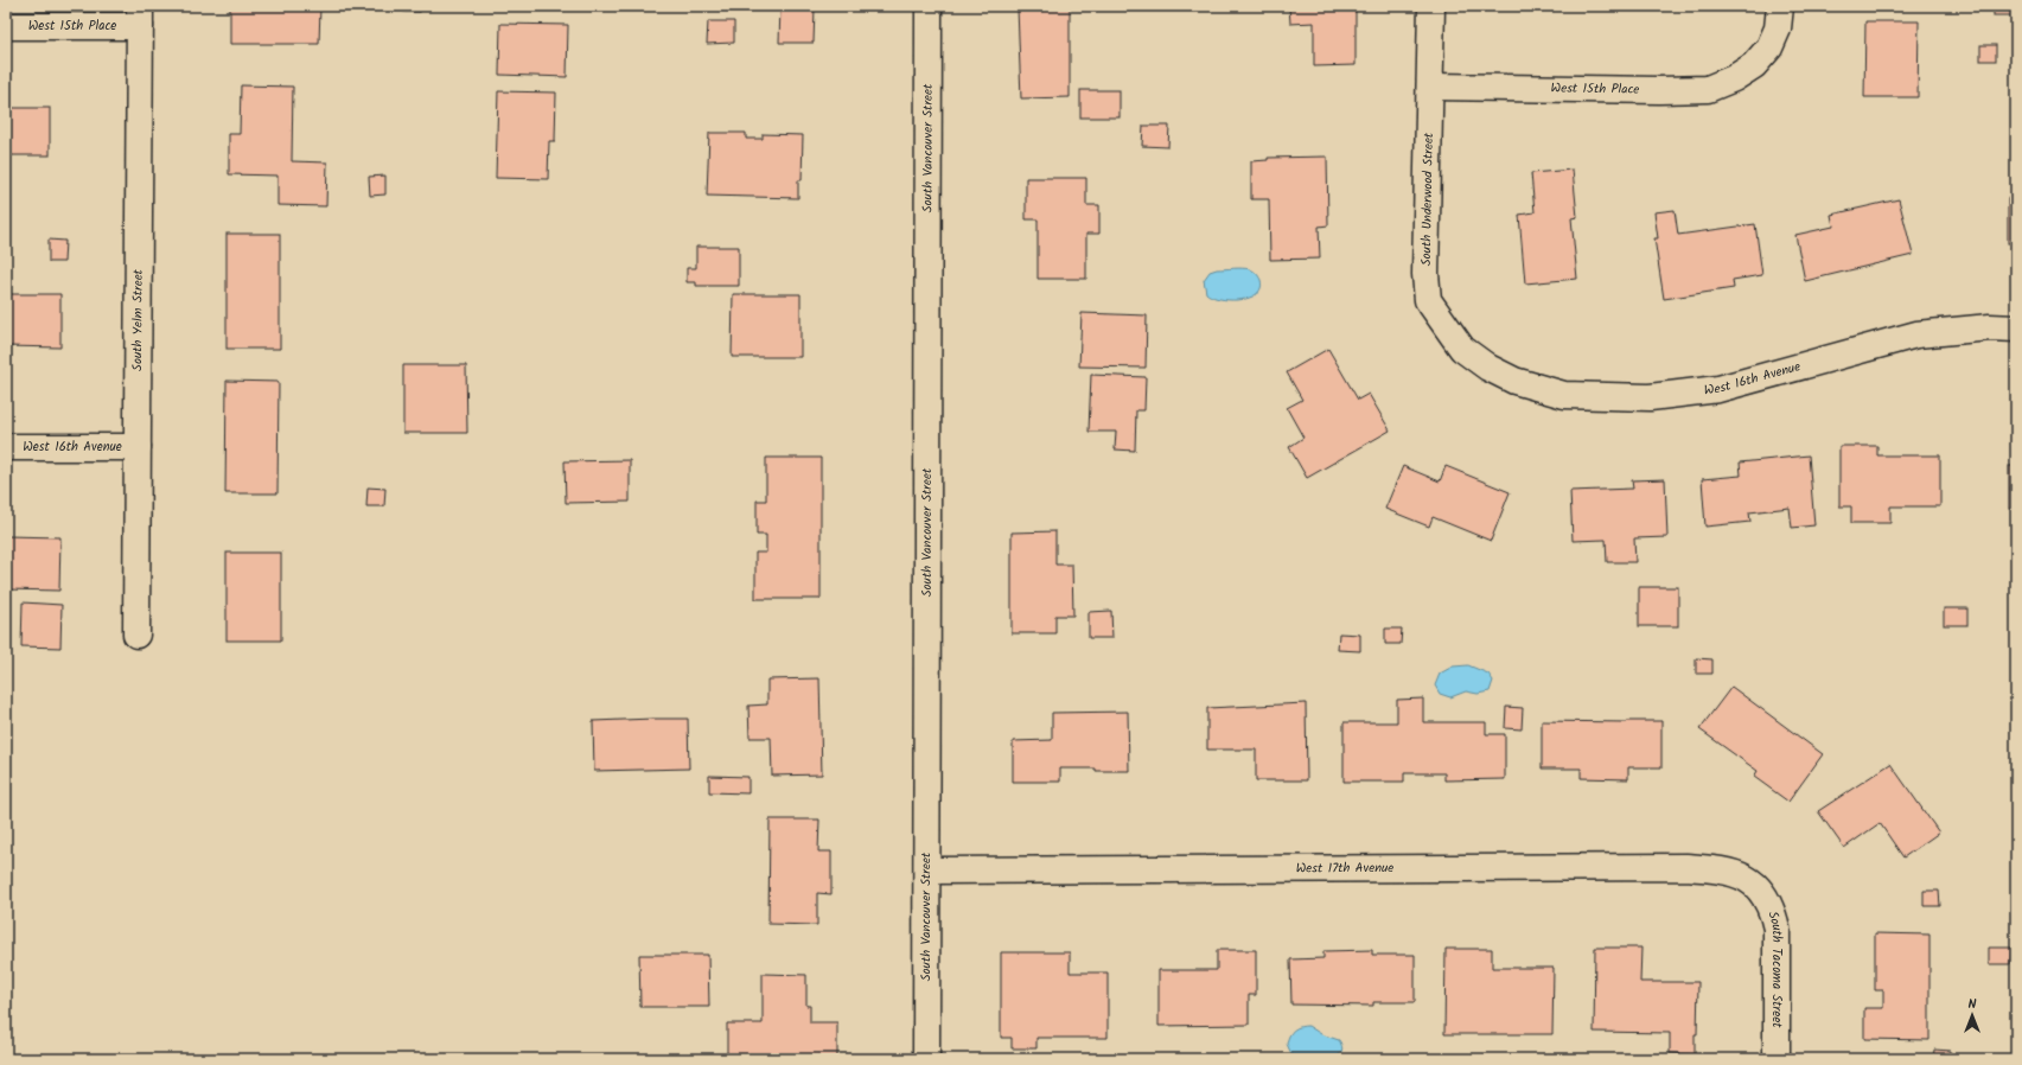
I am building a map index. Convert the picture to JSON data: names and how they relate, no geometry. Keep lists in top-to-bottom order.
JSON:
{
  "streets": {
    "street": [
      "West 15th Place",
      "South Vancouver Street",
      "South Underwood Street",
      "South Yelm Street",
      "West 16th Avenue",
      "West 17th Avenue",
      "South Tacoma Street"
    ]
  },
  "crossings": [
    ["West 15th Place", "South Underwood Street"],
    ["West 15th Place", "South Yelm Street"],
    ["South Vancouver Street", "West 17th Avenue"],
    ["South Underwood Street", "West 16th Avenue"],
    ["South Yelm Street", "West 16th Avenue"],
    ["West 17th Avenue", "South Tacoma Street"]
  ],
  "north": "top"
}
